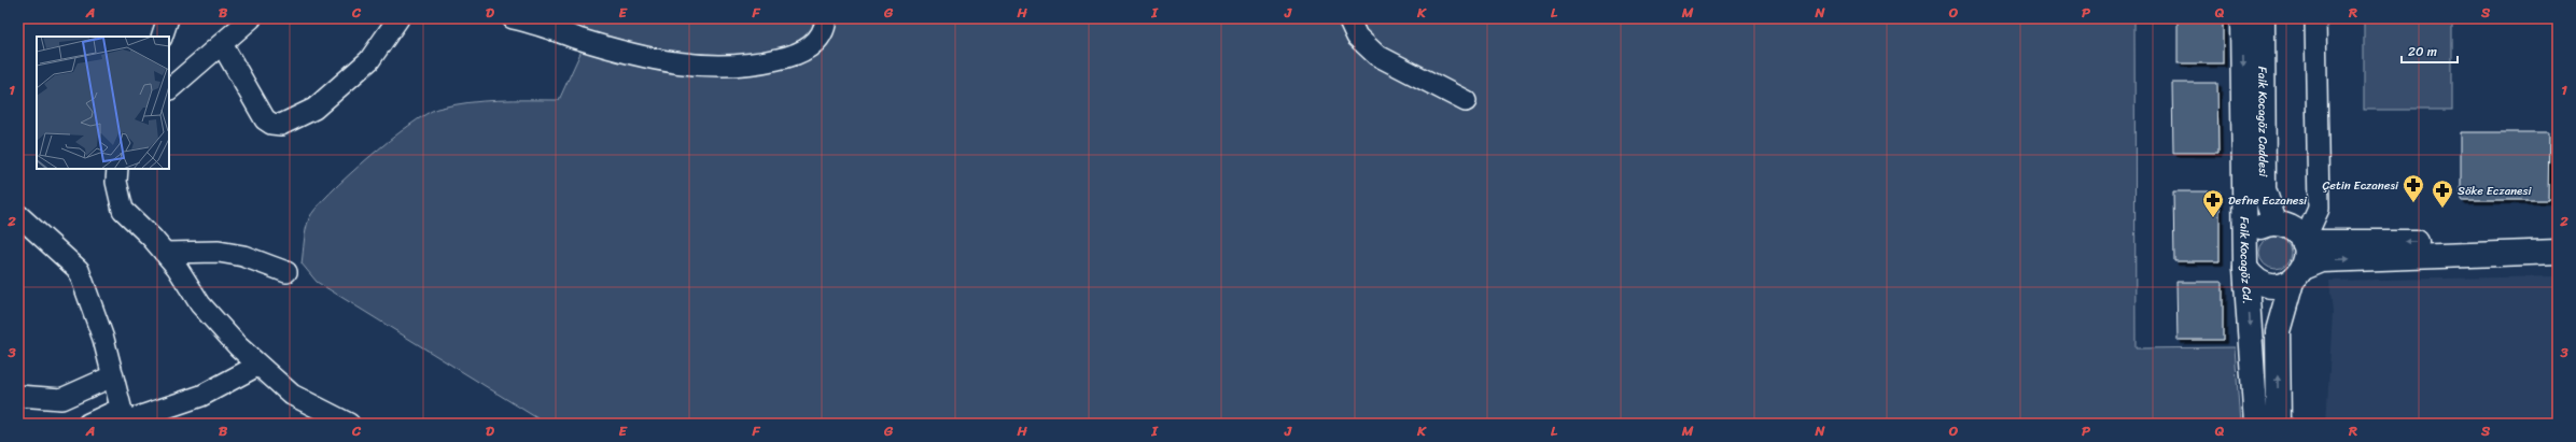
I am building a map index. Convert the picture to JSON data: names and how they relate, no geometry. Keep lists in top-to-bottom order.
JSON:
{
  "streets": {
    "street": ["Faik Kocagöz Caddesi", "Faik Kocagöz Cd."]
  },
  "crossings": [
    ["Faik Kocagöz Caddesi", "Faik Kocagöz Cd."]
  ],
  "places": {
    "pharmacy": ["Çetin Eczanesi", "Söke Eczanesi", "Defne Eczanesi"]
  },
  "scale_bar": "20 m",
  "grid": {
    "columns": [
      "A",
      "B",
      "C",
      "D",
      "E",
      "F",
      "G",
      "H",
      "I",
      "J",
      "K",
      "L",
      "M",
      "N",
      "O",
      "P",
      "Q",
      "R",
      "S"
    ],
    "rows": ["1", "2", "3"]
  }
}
